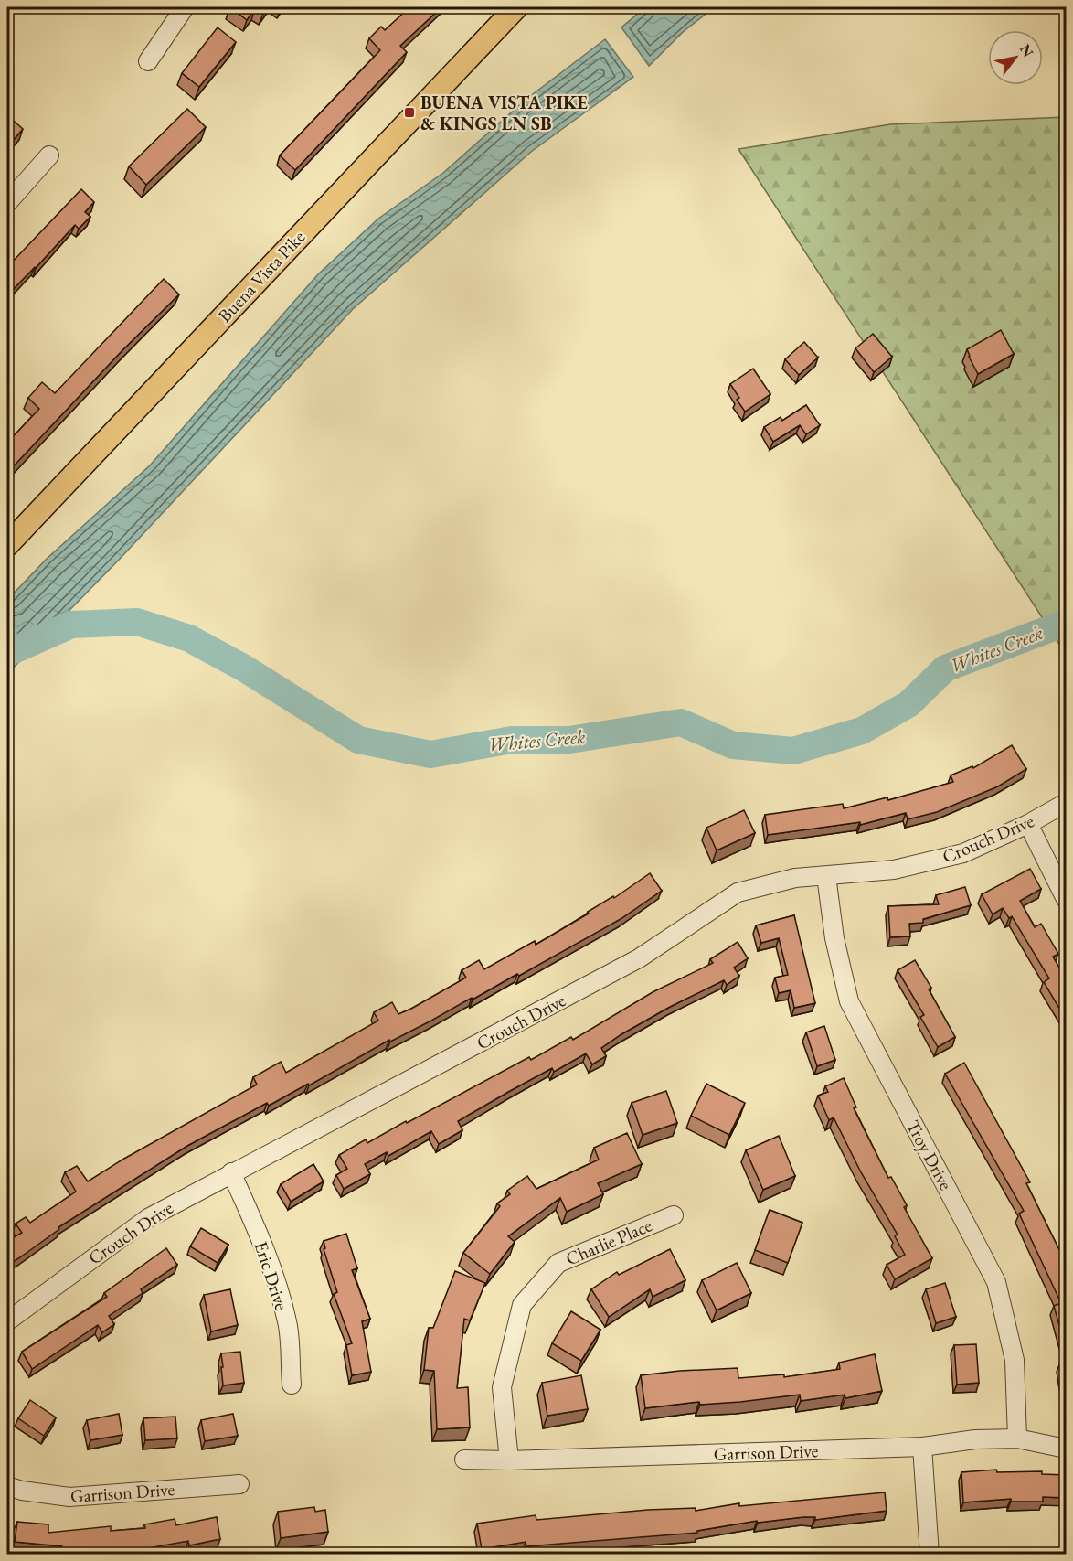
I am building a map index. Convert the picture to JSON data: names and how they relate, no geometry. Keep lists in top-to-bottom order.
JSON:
{
  "streets": {
    "main road": ["Buena Vista Pike"],
    "street": [
      "Crouch Drive",
      "Troy Drive",
      "Charlie Place",
      "Eric Drive",
      "Garrison Drive"
    ]
  },
  "crossings": [
    ["Crouch Drive", "Troy Drive"],
    ["Crouch Drive", "Eric Drive"],
    ["Troy Drive", "Garrison Drive"],
    ["Charlie Place", "Garrison Drive"]
  ],
  "water": ["Whites Creek"],
  "places": {
    "transit": ["BUENA VISTA PIKE & KINGS LN SB"]
  },
  "north": "top right"
}
